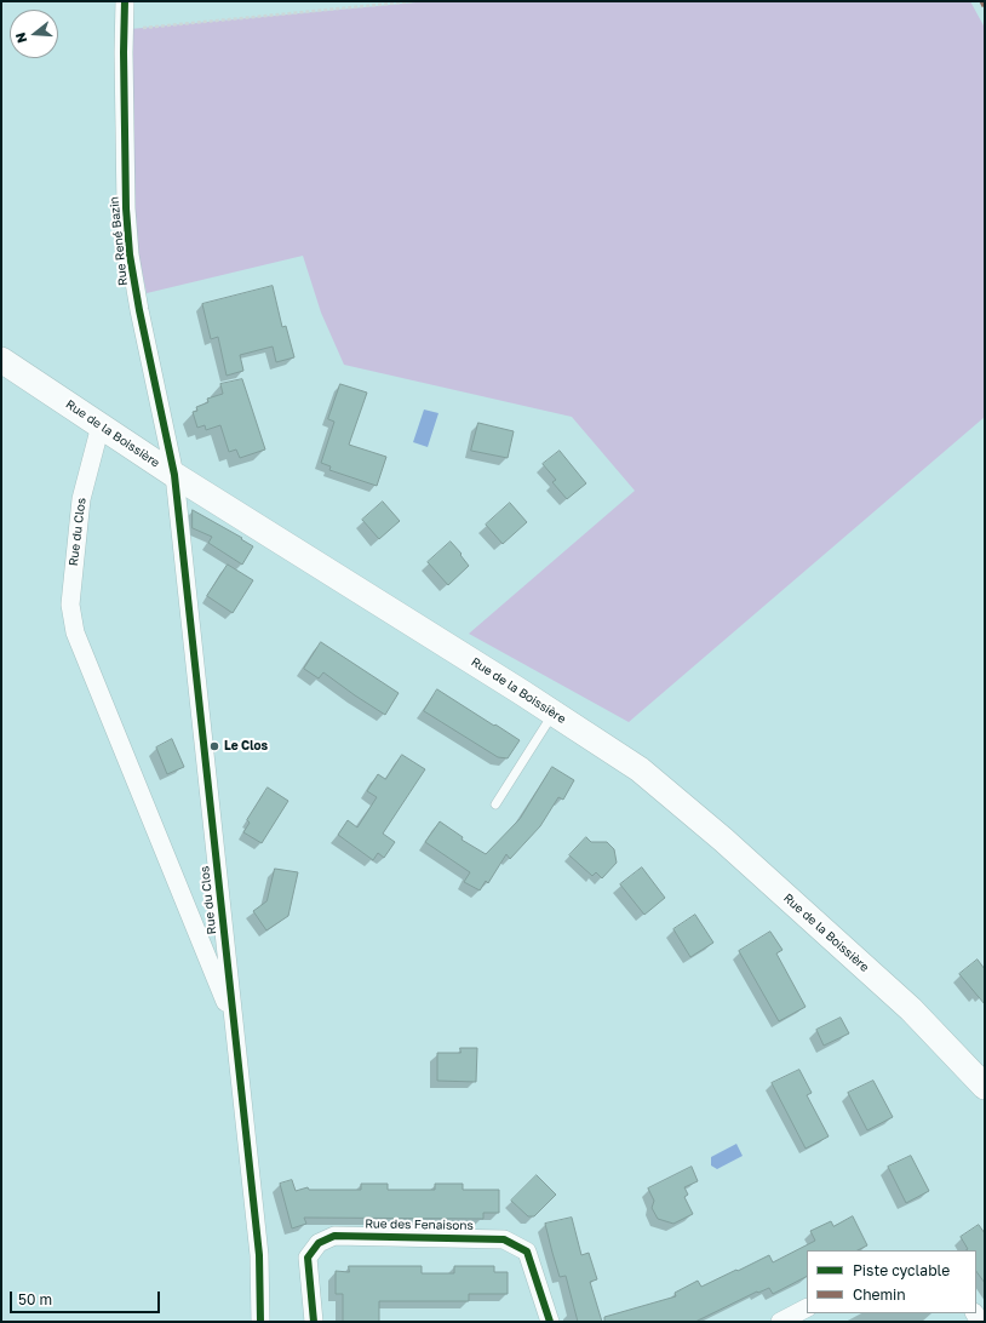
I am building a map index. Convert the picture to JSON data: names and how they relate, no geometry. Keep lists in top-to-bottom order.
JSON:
{
  "streets": {
    "main road": ["Rue de la Boissière"],
    "street": ["Rue René Bazin", "Rue du Clos", "Rue des Fenaisons"]
  },
  "crossings": [
    ["Rue René Bazin", "Rue de la Boissière"],
    ["Rue René Bazin", "Rue du Clos"],
    ["Rue de la Boissière", "Rue du Clos"]
  ],
  "places": ["Le Clos"],
  "legend": ["Piste cyclable", "Chemin"],
  "scale_bar": "50 m",
  "north": "left"
}
